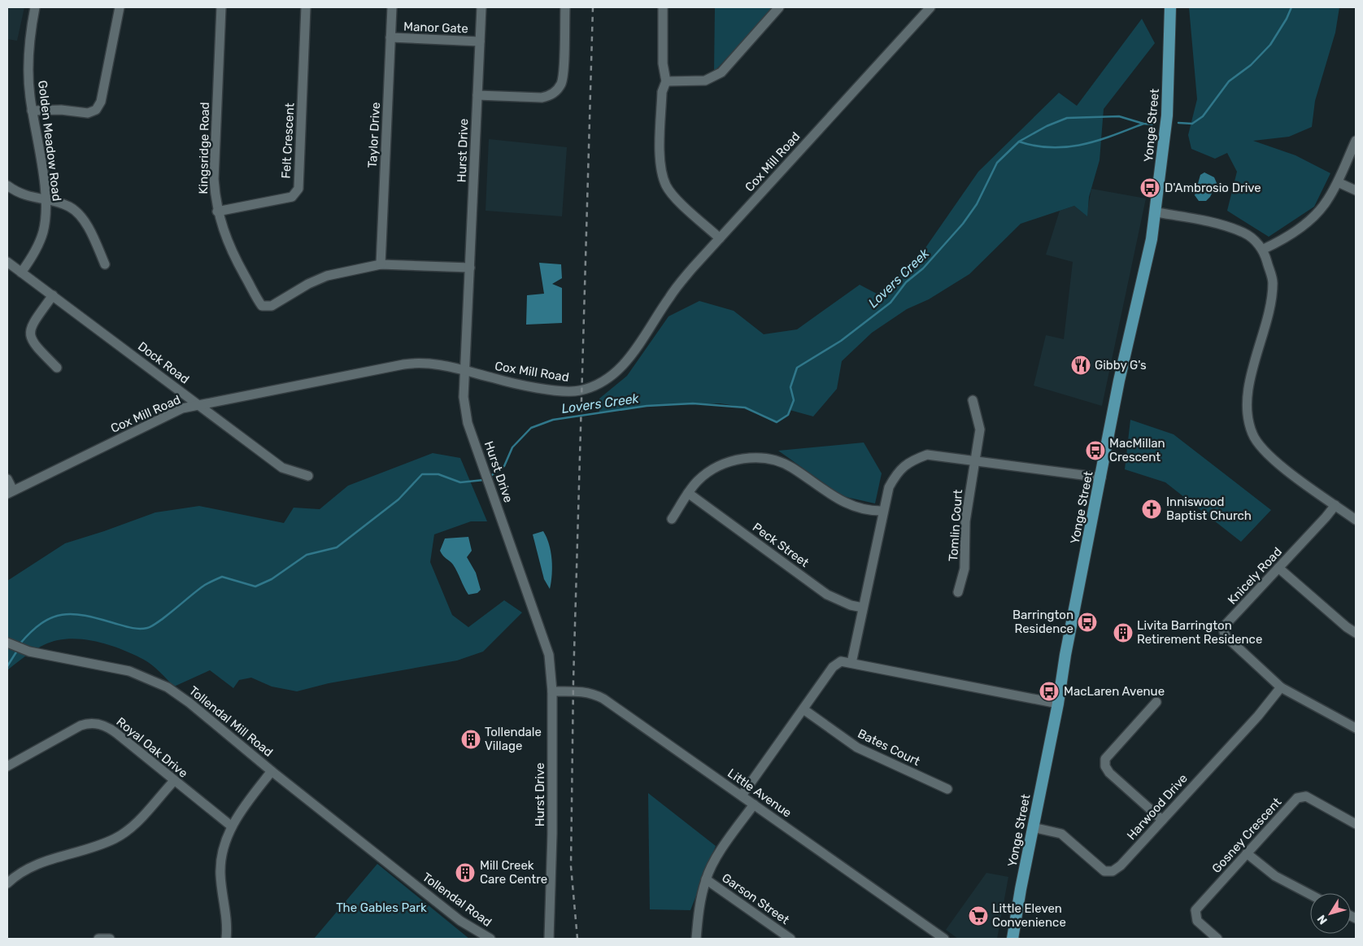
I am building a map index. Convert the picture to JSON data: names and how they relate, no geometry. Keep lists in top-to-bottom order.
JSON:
{
  "streets": {
    "main road": ["Yonge Street"],
    "street": [
      "Manor Gate",
      "Taylor Drive",
      "Golden Meadow Road",
      "Felt Crescent",
      "Kingsridge Road",
      "Hurst Drive",
      "Cox Mill Road",
      "Dock Road",
      "Tomlin Court",
      "Peck Street",
      "Knicely Road",
      "Tollendal Mill Road",
      "Royal Oak Drive",
      "Bates Court",
      "Little Avenue",
      "Harwood Drive",
      "Gosney Crescent",
      "Garson Street",
      "Tollendal Road"
    ]
  },
  "crossings": [
    ["Manor Gate", "Taylor Drive"],
    ["Manor Gate", "Hurst Drive"],
    ["Yonge Street", "Harwood Drive"],
    ["Taylor Drive", "Kingsridge Road"],
    ["Golden Meadow Road", "Dock Road"],
    ["Felt Crescent", "Kingsridge Road"],
    ["Kingsridge Road", "Hurst Drive"],
    ["Hurst Drive", "Cox Mill Road"],
    ["Hurst Drive", "Little Avenue"],
    ["Cox Mill Road", "Dock Road"],
    ["Knicely Road", "Harwood Drive"],
    ["Tollendal Mill Road", "Tollendal Road"]
  ],
  "water": ["Lovers Creek"],
  "parks": ["The Gables Park"],
  "places": {
    "bus stop": [
      "D'Ambrosio Drive",
      "MacMillan Crescent",
      "Barrington Residence",
      "MacLaren Avenue"
    ],
    "restaurant": ["Gibby G's"],
    "church": ["Inniswood Baptist Church"],
    "building": ["Livita Barrington Retirement Residence", "Tollendale Village", "Mill Creek Care Centre"],
    "supermarket": ["Little Eleven Convenience"]
  },
  "north": "bottom left"
}
